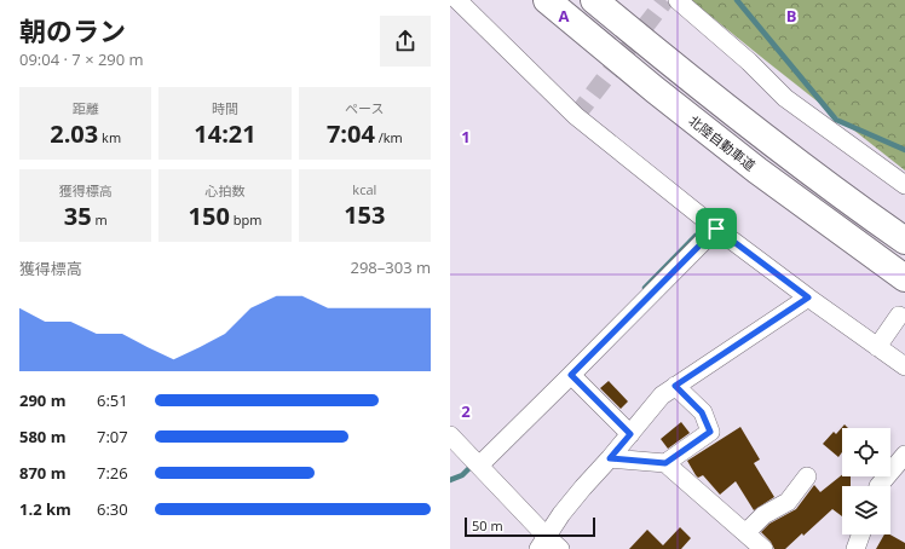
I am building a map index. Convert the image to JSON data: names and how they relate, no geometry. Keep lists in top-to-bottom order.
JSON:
{
  "streets": {
    "highway": ["北陸自動車道"]
  },
  "scale_bar": "50 m",
  "page": {
    "heading": ["朝のラン", "09:04 · 7 × 290 m"],
    "stats": [
      ["距離", "2.03 km"],
      ["時間", "14:21"],
      ["ペース", "7:04 /km"],
      ["獲得標高", "35 m"],
      ["心拍数", "150 bpm"],
      ["kcal", "153"]
    ],
    "chart": ["獲得標高", "298–303 m"],
    "list": [
      {
        "name": "290 m",
        "note": "6:51"
      },
      {
        "name": "580 m",
        "note": "7:07"
      },
      {
        "name": "870 m",
        "note": "7:26"
      },
      {
        "name": "1.2 km",
        "note": "6:30"
      }
    ],
    "scale": "50 m"
  },
  "grid": {
    "columns": ["A", "B"],
    "rows": ["1", "2"]
  }
}
